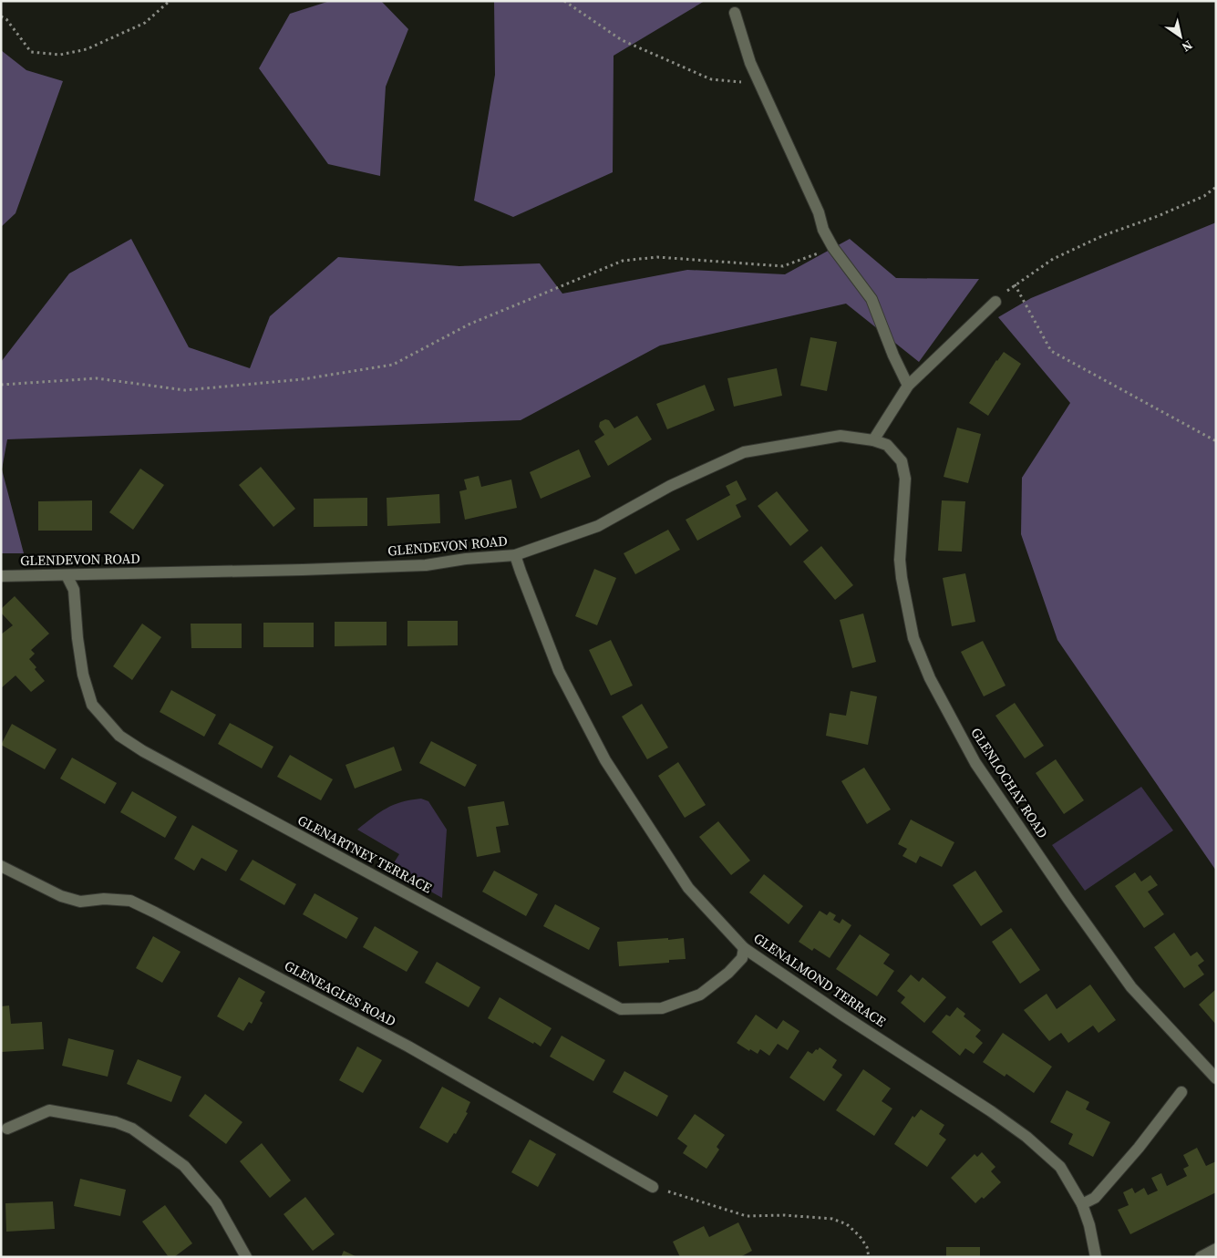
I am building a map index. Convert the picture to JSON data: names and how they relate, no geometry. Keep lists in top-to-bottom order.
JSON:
{
  "streets": {
    "street": [
      "GLENDEVON ROAD",
      "GLENLOCHAY ROAD",
      "GLENARTNEY TERRACE",
      "GLENALMOND TERRACE",
      "GLENEAGLES ROAD"
    ]
  },
  "crossings": [
    ["GLENDEVON ROAD", "GLENLOCHAY ROAD"],
    ["GLENDEVON ROAD", "GLENARTNEY TERRACE"],
    ["GLENDEVON ROAD", "GLENALMOND TERRACE"],
    ["GLENARTNEY TERRACE", "GLENALMOND TERRACE"]
  ],
  "north": "bottom right"
}
